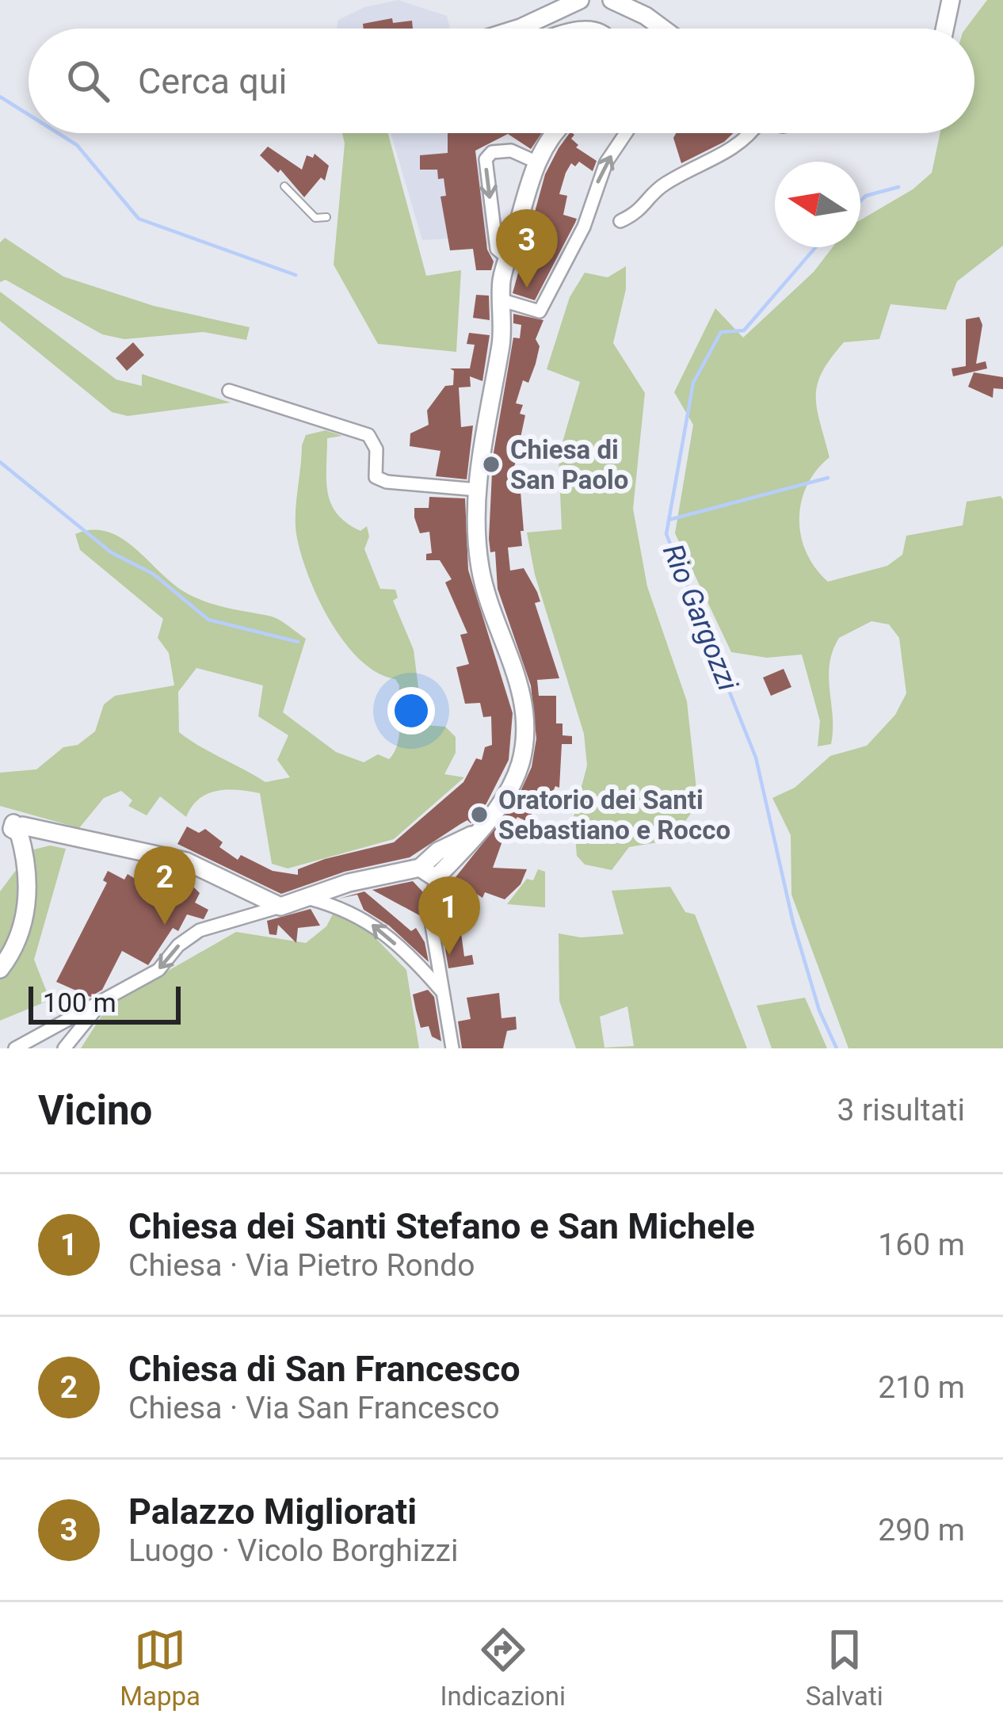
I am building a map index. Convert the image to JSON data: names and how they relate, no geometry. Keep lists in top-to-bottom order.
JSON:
{
  "water": ["Rio Gargozzi"],
  "places": ["Chiesa di San Paolo", "Oratorio dei Santi Sebastiano e Rocco"],
  "scale_bar": "100 m",
  "north": "left",
  "page": {
    "search": "Cerca qui",
    "pins": ["3", "2", "1"],
    "scale": "100 m",
    "heading": ["Vicino", "3 risultati"],
    "list": [
      {
        "mark": "1",
        "name": "Chiesa dei Santi Stefano e San Michele",
        "note": "Chiesa · Via Pietro Rondo",
        "value": "160 m"
      },
      {
        "mark": "2",
        "name": "Chiesa di San Francesco",
        "note": "Chiesa · Via San Francesco",
        "value": "210 m"
      },
      {
        "mark": "3",
        "name": "Palazzo Migliorati",
        "note": "Luogo · Vicolo Borghizzi",
        "value": "290 m"
      }
    ],
    "nav": ["Mappa", "Indicazioni", "Salvati"]
  }
}
